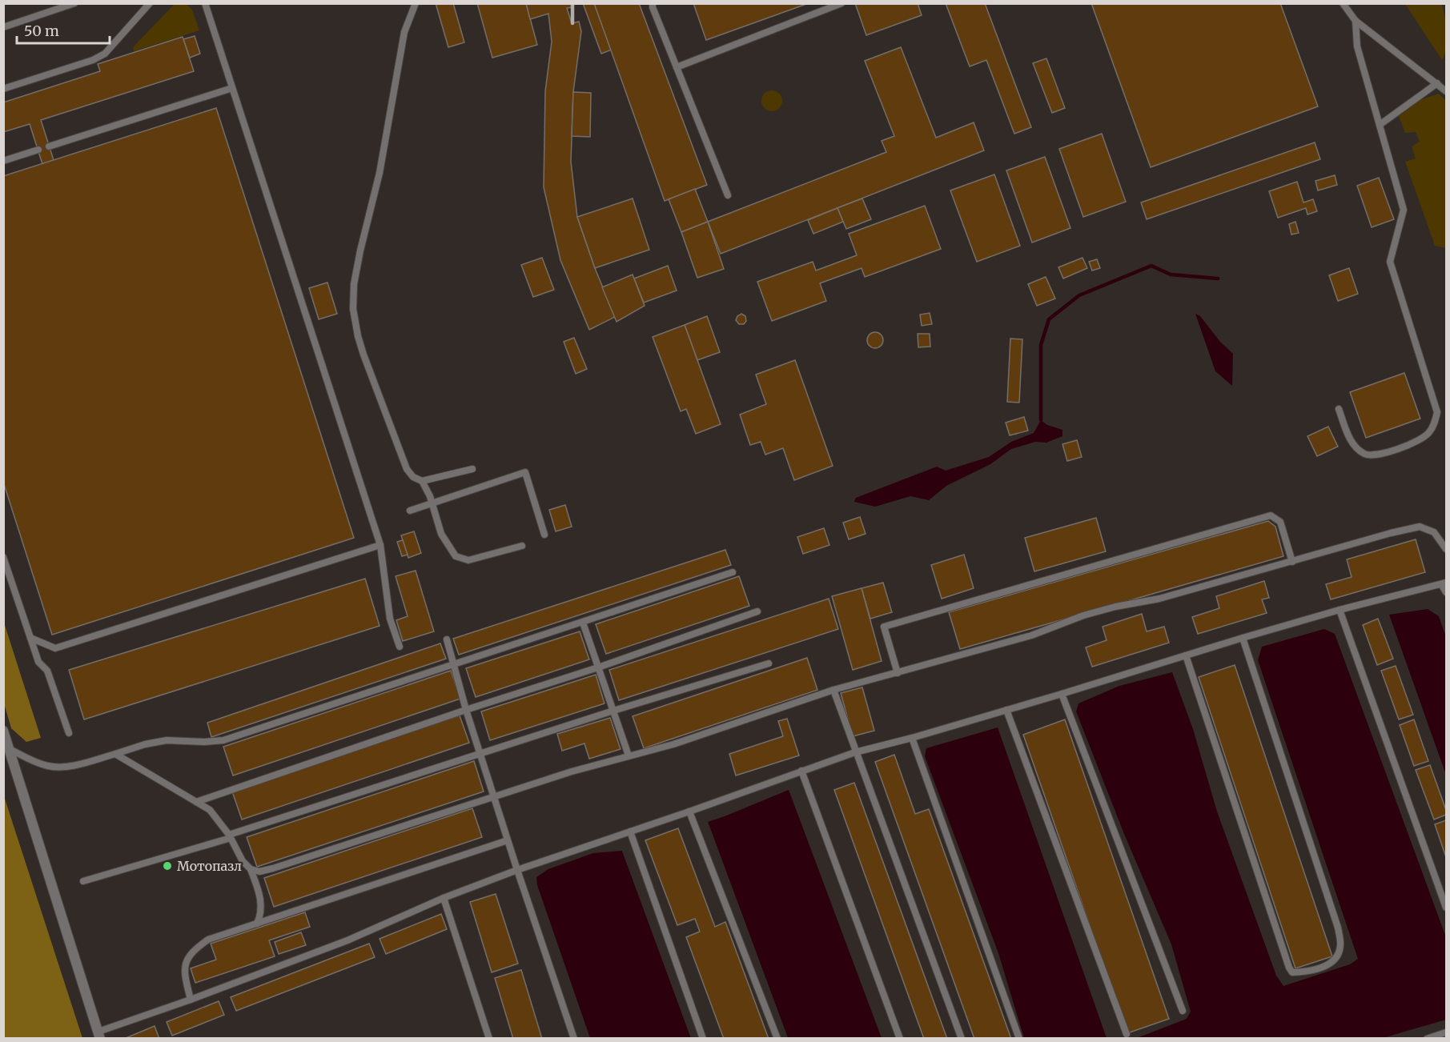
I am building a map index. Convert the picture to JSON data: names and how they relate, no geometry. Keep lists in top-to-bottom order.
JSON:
{
  "places": ["Мотопазл"],
  "scale_bar": "50 m"
}
